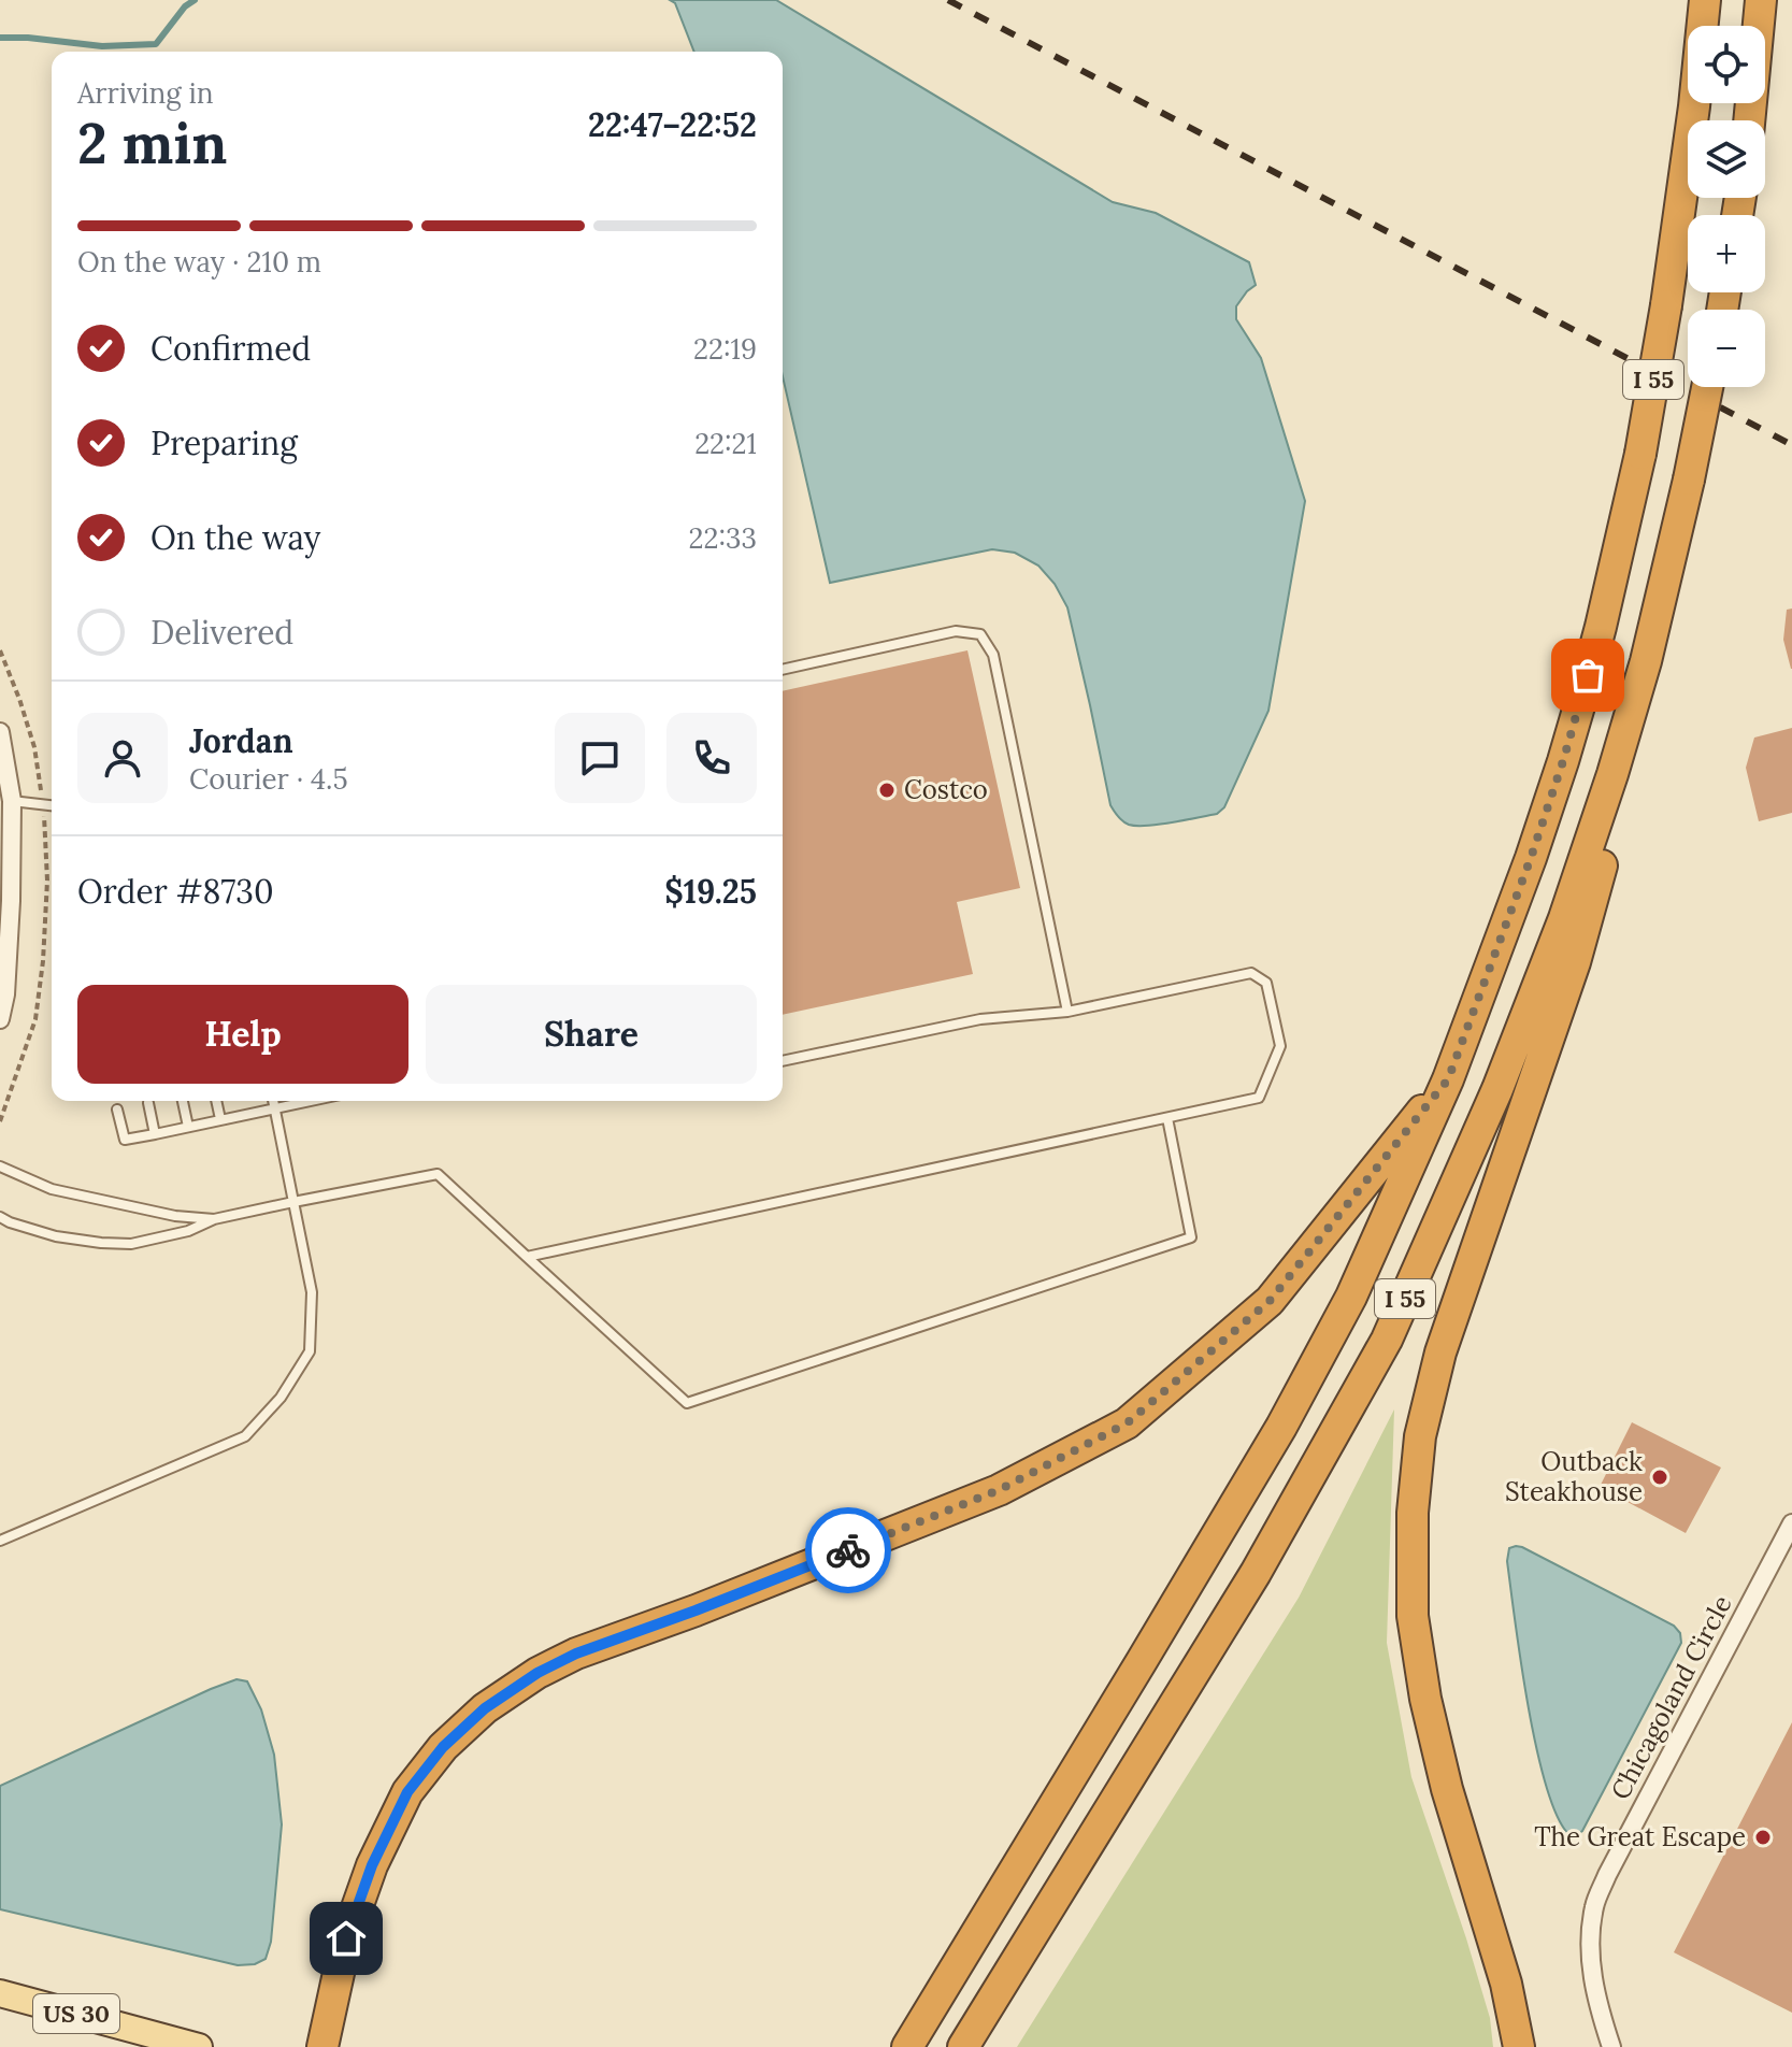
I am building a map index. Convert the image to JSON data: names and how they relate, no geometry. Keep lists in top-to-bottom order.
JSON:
{
  "streets": {
    "highway": ["I 55"],
    "main road": ["US 30"],
    "street": ["Chicagoland Circle"]
  },
  "places": ["Costco", "Outback Steakhouse", "The Great Escape"],
  "page": {
    "map_buttons": ["+", "−"],
    "heading": ["2 min", "Arriving in", "22:47–22:52"],
    "panel": [
      "Jordan",
      "Courier · 4.5",
      "Order #8730",
      "$19.25"
    ],
    "bar": "On the way · 210 m",
    "list": [
      ["Confirmed", "22:19"],
      ["Preparing", "22:21"],
      ["On the way", "22:33"],
      "Delivered"
    ],
    "buttons": ["Help", "Share"]
  }
}
